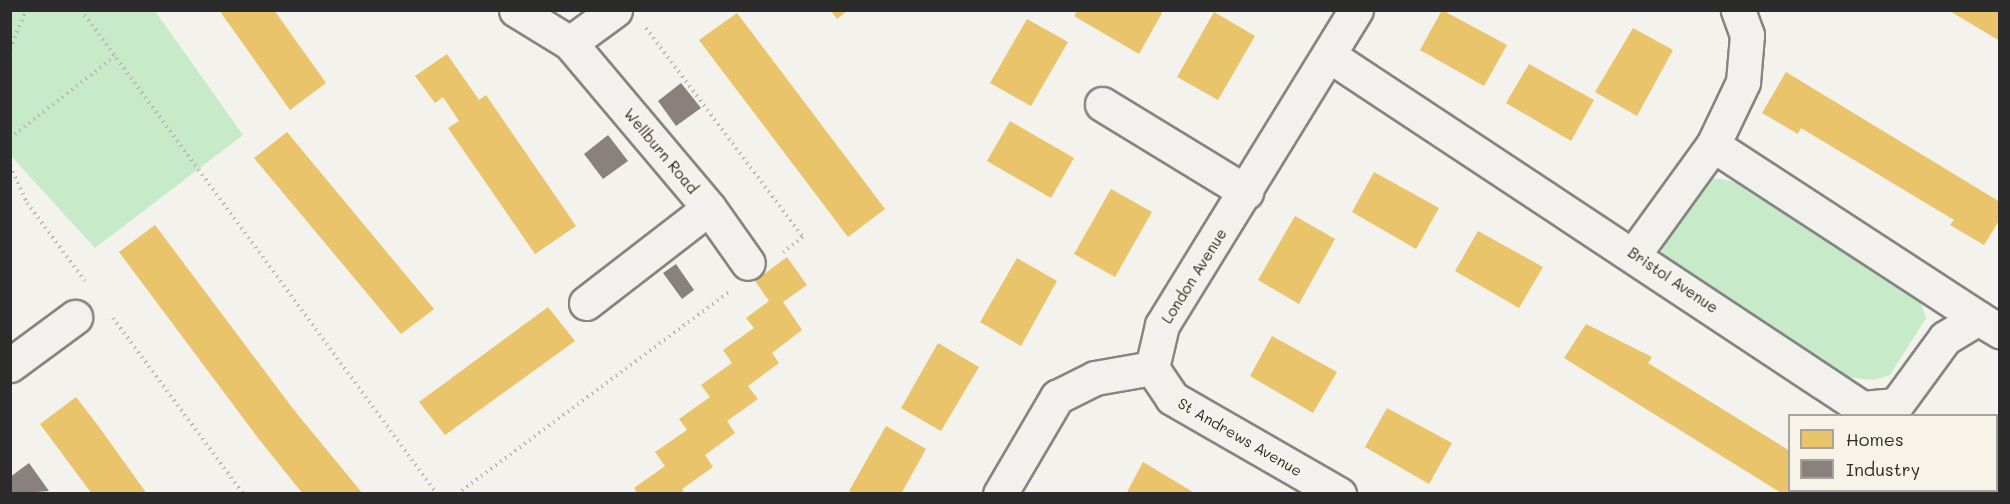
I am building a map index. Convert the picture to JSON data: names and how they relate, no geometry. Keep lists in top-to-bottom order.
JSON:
{
  "streets": {
    "street": [
      "Wellburn Road",
      "London Avenue",
      "Bristol Avenue",
      "St Andrews Avenue"
    ]
  },
  "crossings": [
    ["London Avenue", "Bristol Avenue"],
    ["London Avenue", "St Andrews Avenue"]
  ],
  "legend": ["Homes", "Industry"]
}
